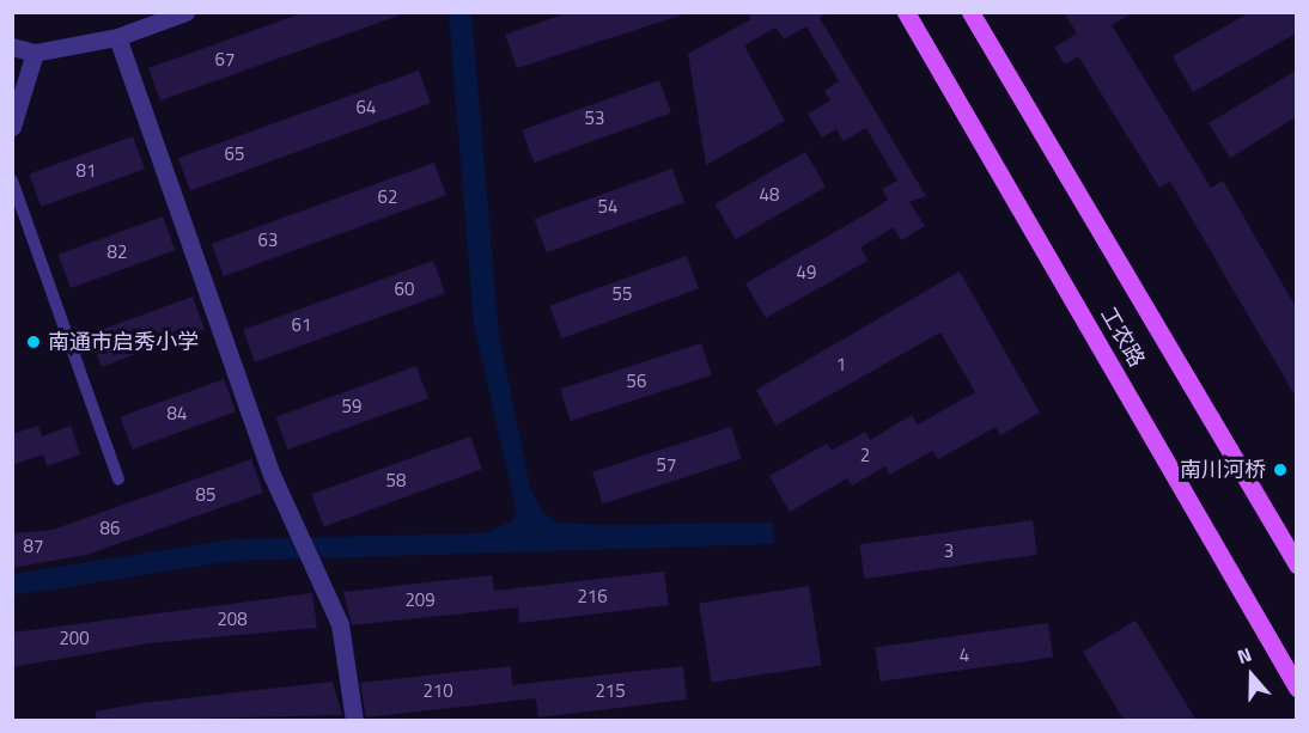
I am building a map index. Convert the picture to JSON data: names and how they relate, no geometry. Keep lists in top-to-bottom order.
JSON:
{
  "streets": {
    "main road": ["工农路"]
  },
  "places": ["南通市启秀小学", "南川河桥"],
  "house_numbers": [
    "67",
    "64",
    "53",
    "65",
    "81",
    "48",
    "62",
    "54",
    "63",
    "82",
    "49",
    "60",
    "55",
    "61",
    "1",
    "56",
    "59",
    "84",
    "2",
    "57",
    "58",
    "85",
    "86",
    "87",
    "3",
    "216",
    "209",
    "208",
    "200",
    "4",
    "210",
    "215"
  ],
  "north": "top"
}
